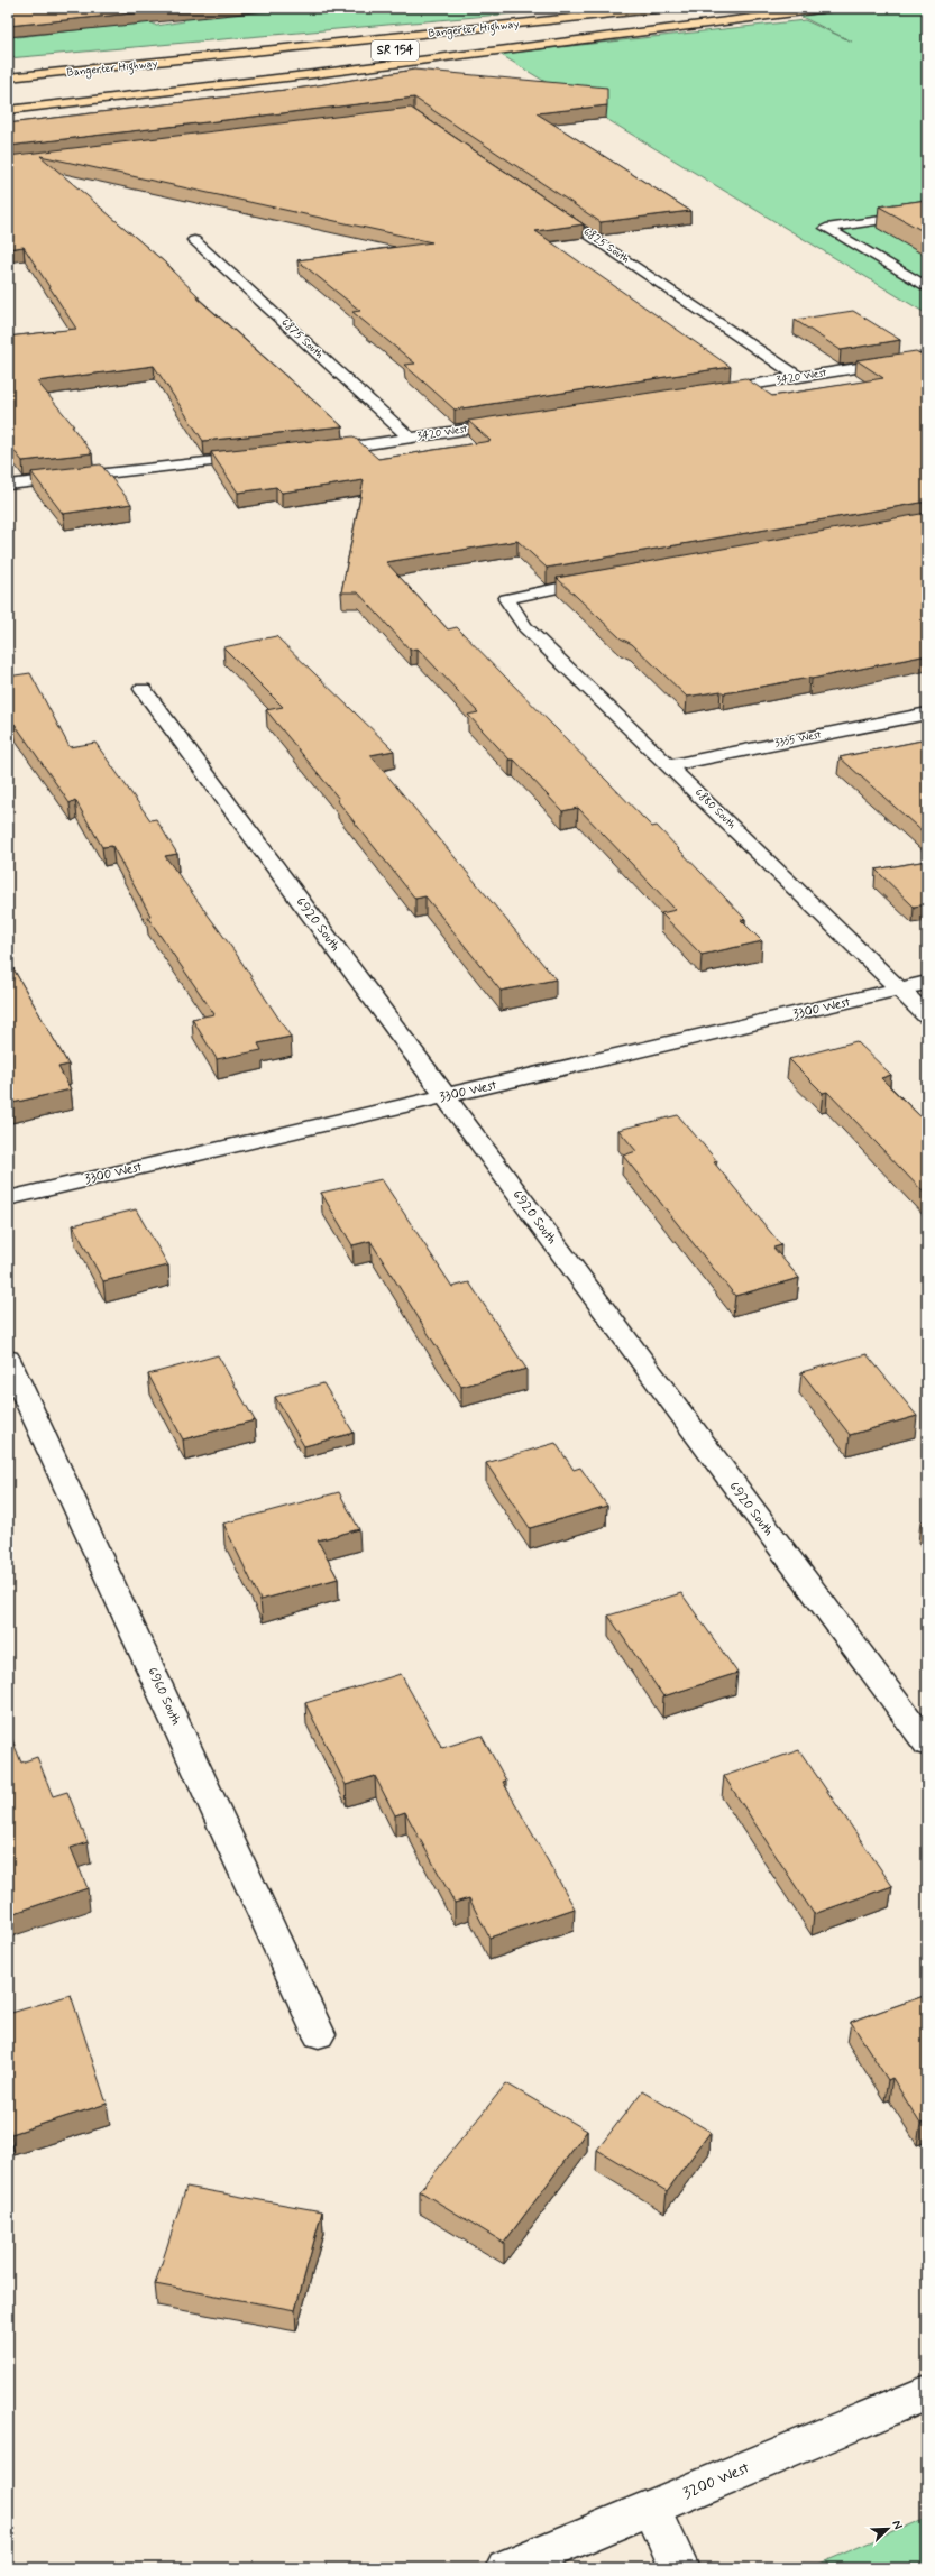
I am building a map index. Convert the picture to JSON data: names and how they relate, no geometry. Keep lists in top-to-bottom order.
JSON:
{
  "streets": {
    "highway": ["Bangerter Highway", "SR 154"],
    "street": [
      "6825 South",
      "6875 South",
      "3420 West",
      "3335 West",
      "6880 South",
      "6920 South",
      "3300 West",
      "6960 South",
      "3200 West"
    ]
  },
  "crossings": [
    ["6825 South", "3420 West"],
    ["6875 South", "3420 West"],
    ["3335 West", "6880 South"],
    ["6880 South", "3300 West"],
    ["6920 South", "3300 West"]
  ],
  "north": "top right"
}
